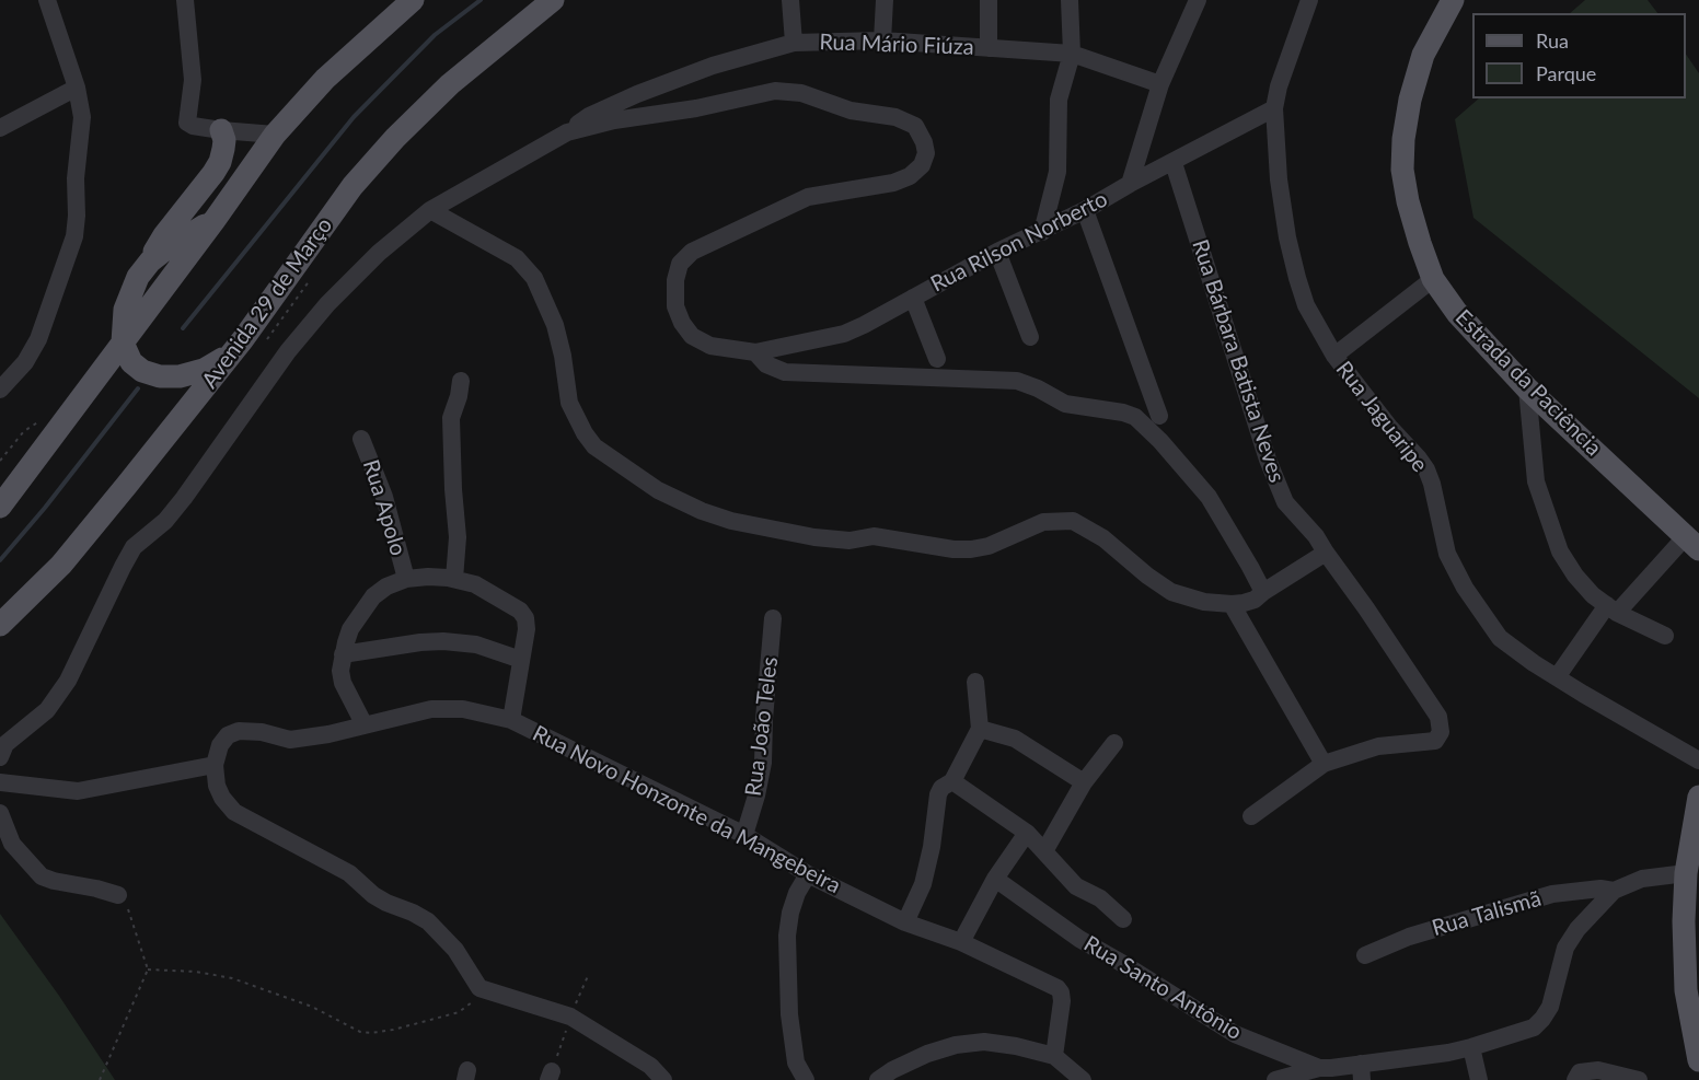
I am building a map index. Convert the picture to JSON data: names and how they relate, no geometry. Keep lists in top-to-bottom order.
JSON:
{
  "streets": {
    "main road": ["Avenida 29 de Março", "Estrada da Paciência"],
    "street": [
      "Rua Mário Fiúza",
      "Rua Rilson Norberto",
      "Rua Bárbara Batista Neves",
      "Rua Jaguaripe",
      "Rua Apolo",
      "Rua João Teles",
      "Rua Novo Honzonte da Mangebeira",
      "Rua Talismã",
      "Rua Santo Antônio"
    ]
  },
  "crossings": [
    ["Rua Rilson Norberto", "Rua Bárbara Batista Neves"],
    ["Rua Rilson Norberto", "Rua Jaguaripe"],
    ["Rua João Teles", "Rua Novo Honzonte da Mangebeira"],
    ["Rua Talismã", "Rua Santo Antônio"]
  ],
  "legend": ["Rua", "Parque"]
}
